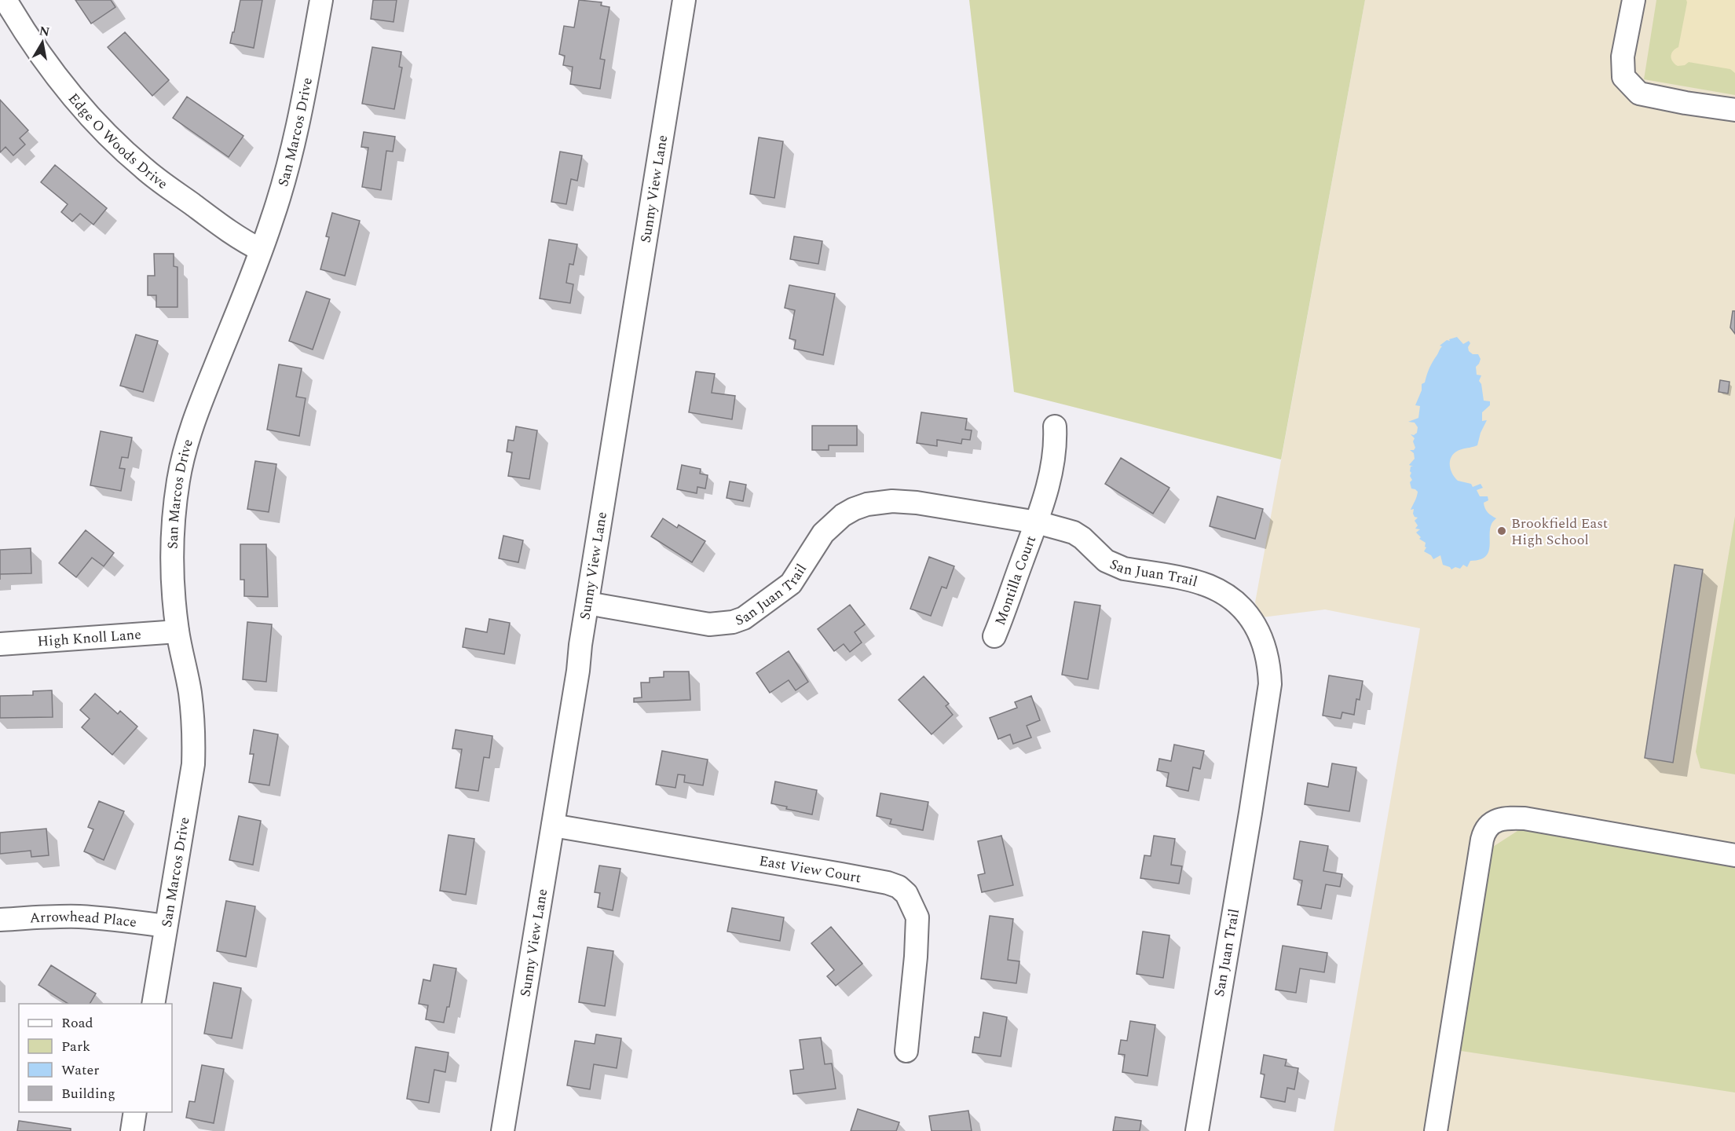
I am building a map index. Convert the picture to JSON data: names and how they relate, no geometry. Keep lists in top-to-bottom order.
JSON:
{
  "streets": {
    "street": [
      "San Marcos Drive",
      "Edge O Woods Drive",
      "Sunny View Lane",
      "San Juan Trail",
      "Montilla Court",
      "High Knoll Lane",
      "East View Court",
      "Arrowhead Place"
    ]
  },
  "crossings": [
    ["San Marcos Drive", "Edge O Woods Drive"],
    ["San Marcos Drive", "High Knoll Lane"],
    ["San Marcos Drive", "Arrowhead Place"],
    ["Sunny View Lane", "San Juan Trail"],
    ["Sunny View Lane", "East View Court"],
    ["San Juan Trail", "Montilla Court"]
  ],
  "places": ["Brookfield East High School"],
  "legend": [
    "Road",
    "Park",
    "Water",
    "Building"
  ],
  "north": "top"
}
